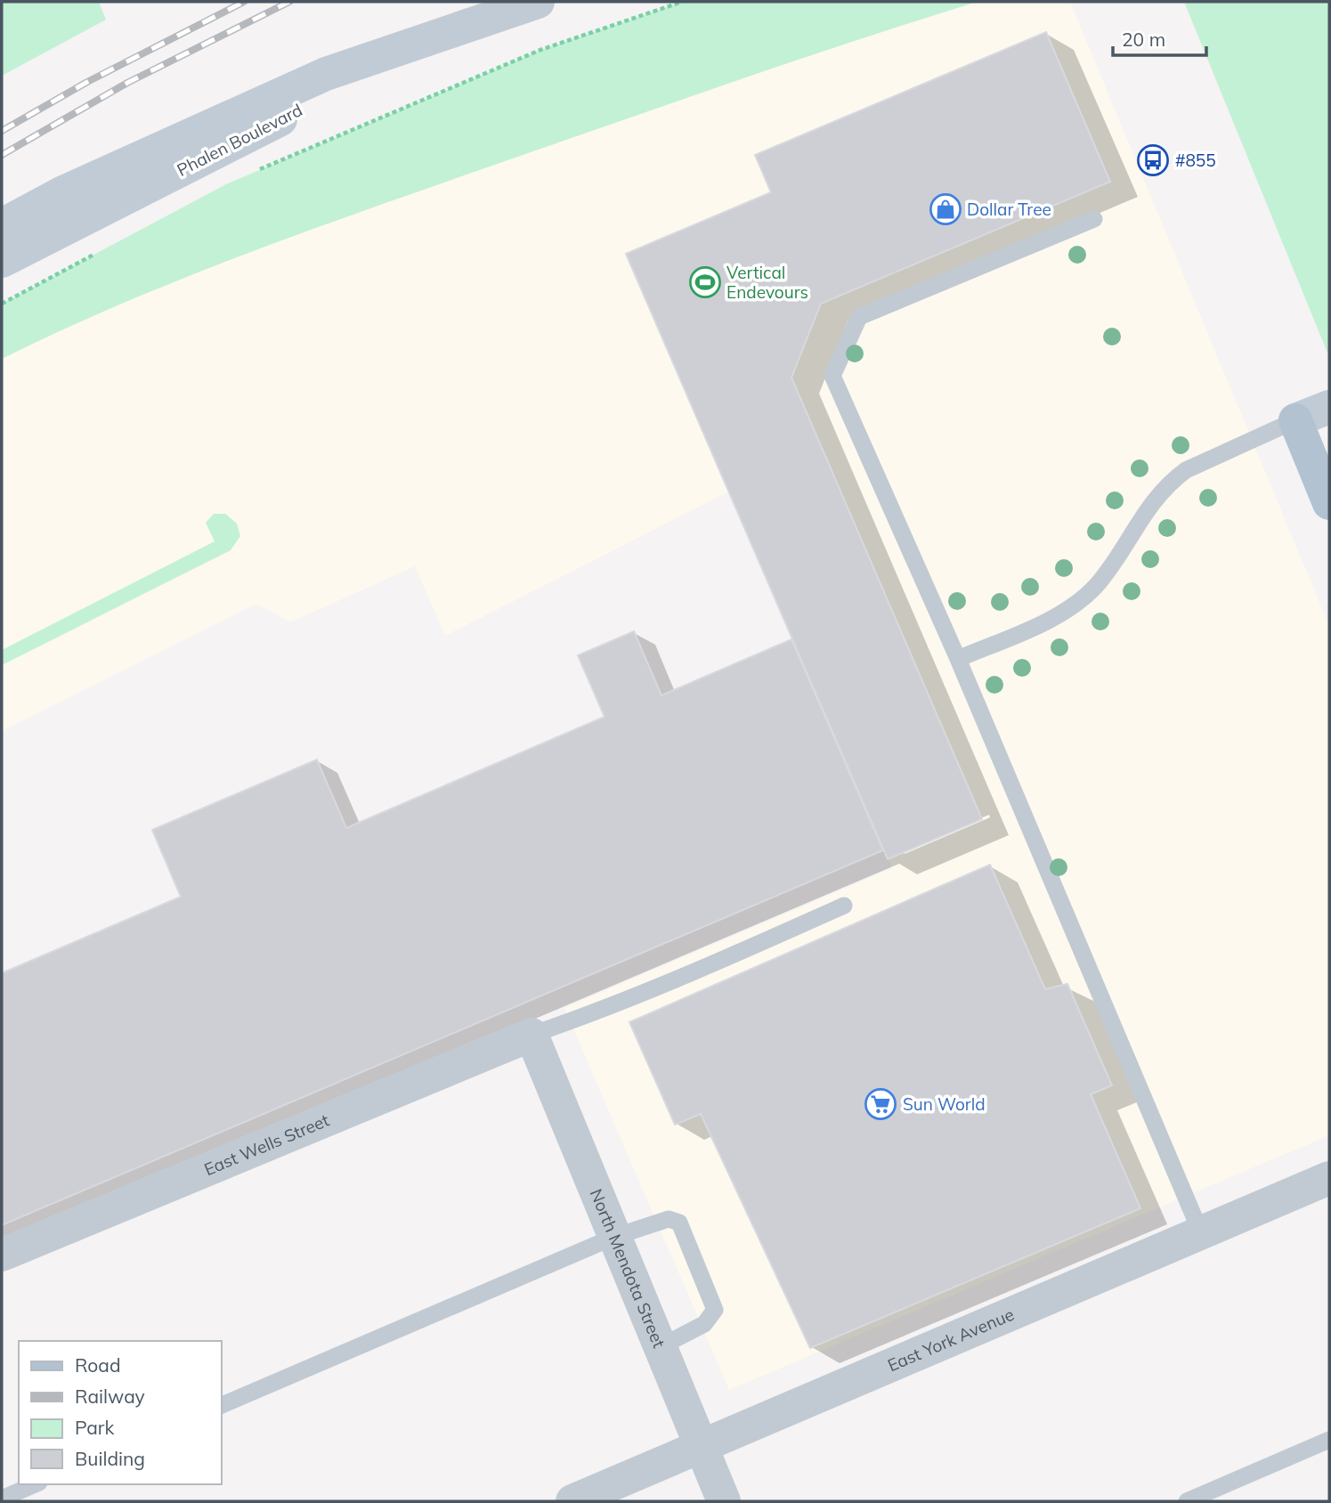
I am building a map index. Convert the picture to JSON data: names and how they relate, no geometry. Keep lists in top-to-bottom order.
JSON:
{
  "streets": {
    "main road": ["Phalen Boulevard"],
    "street": ["East Wells Street", "North Mendota Street", "East York Avenue"]
  },
  "crossings": [
    ["East Wells Street", "North Mendota Street"],
    ["North Mendota Street", "East York Avenue"]
  ],
  "places": {
    "bus stop": ["#855"],
    "shop": ["Dollar Tree"],
    "sports": ["Vertical Endevours"],
    "supermarket": ["Sun World"]
  },
  "legend": [
    "Road",
    "Railway",
    "Park",
    "Building"
  ],
  "scale_bar": "20 m"
}
